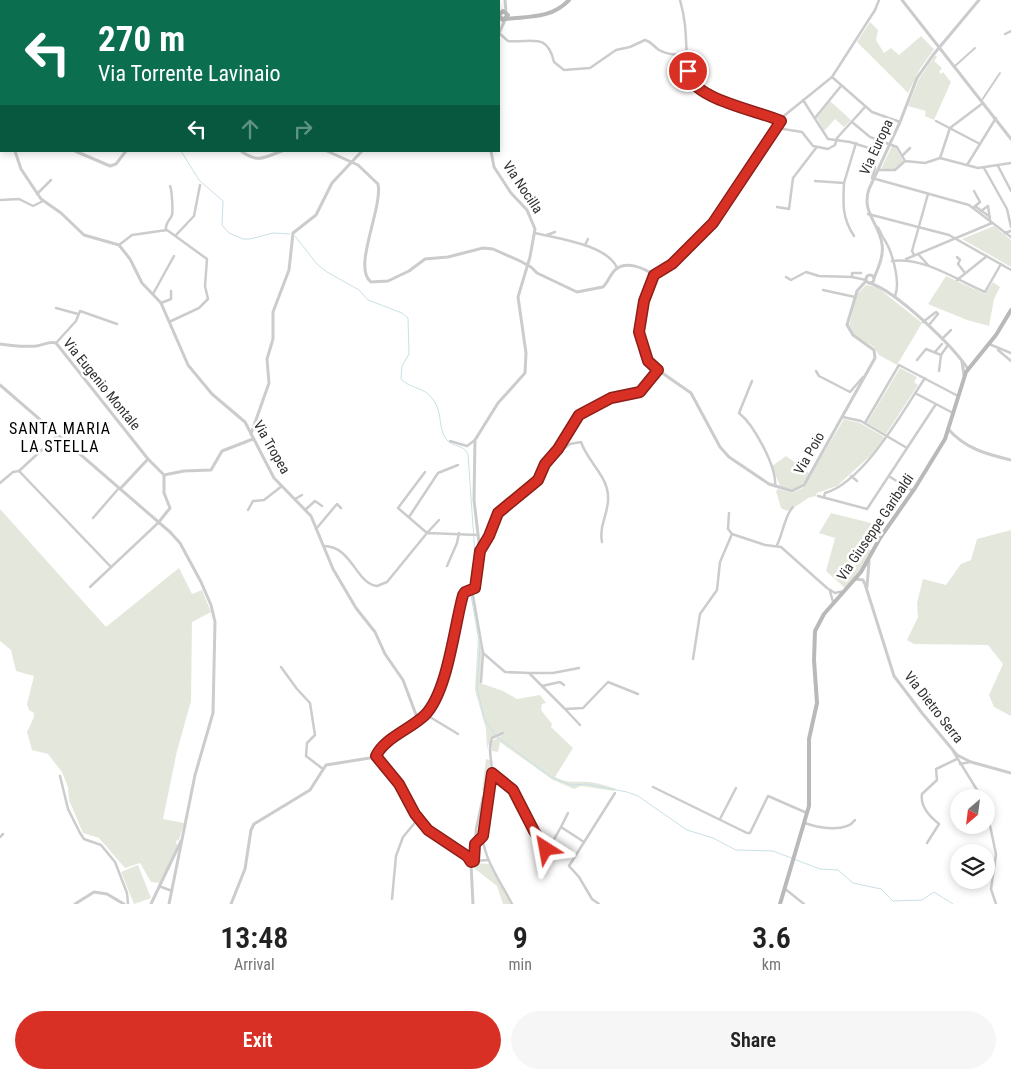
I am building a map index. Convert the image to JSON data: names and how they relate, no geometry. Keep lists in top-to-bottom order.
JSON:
{
  "streets": {
    "main road": ["Via Giuseppe Garibaldi"],
    "street": [
      "Via Europa",
      "Via Nocilla",
      "Via Eugenio Montale",
      "Via Tropea",
      "Via Poio",
      "Via Dietro Serra"
    ]
  },
  "districts": ["SANTA MARIA LA STELLA"],
  "north": "bottom left",
  "page": {
    "turn": ["270 m", "Via Torrente Lavinaio"],
    "eta": [
      "13:48",
      "Arrival",
      "9",
      "min",
      "3.6",
      "km"
    ],
    "buttons": ["Exit", "Share"]
  }
}
